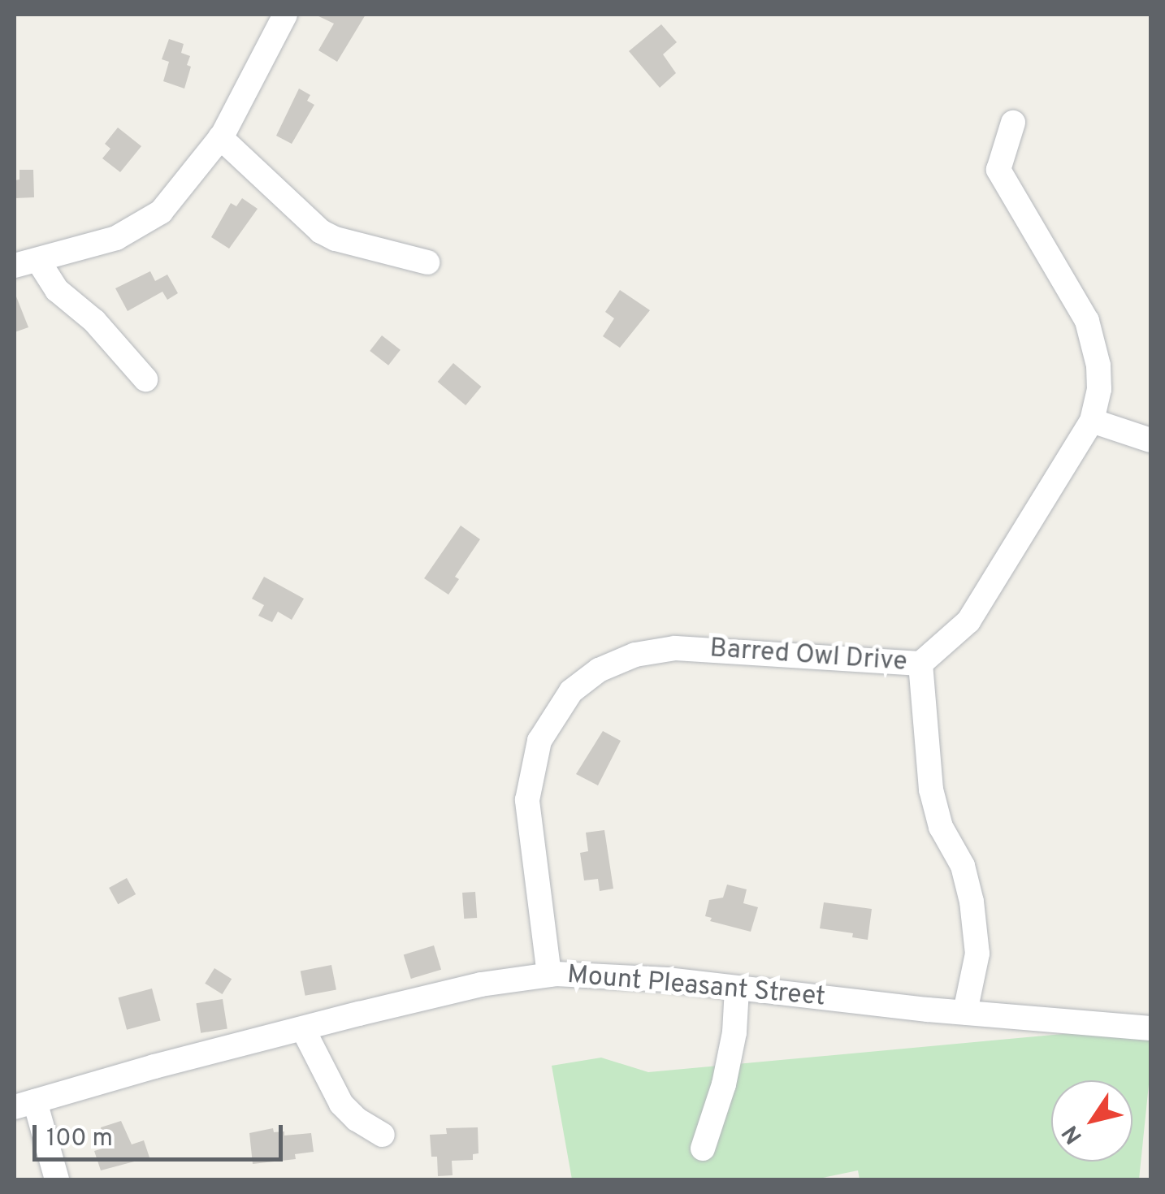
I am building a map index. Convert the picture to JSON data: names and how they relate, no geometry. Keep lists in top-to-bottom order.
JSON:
{
  "streets": {
    "street": ["Barred Owl Drive", "Mount Pleasant Street"]
  },
  "crossings": [
    ["Barred Owl Drive", "Mount Pleasant Street"]
  ],
  "scale_bar": "100 m",
  "north": "bottom left"
}
